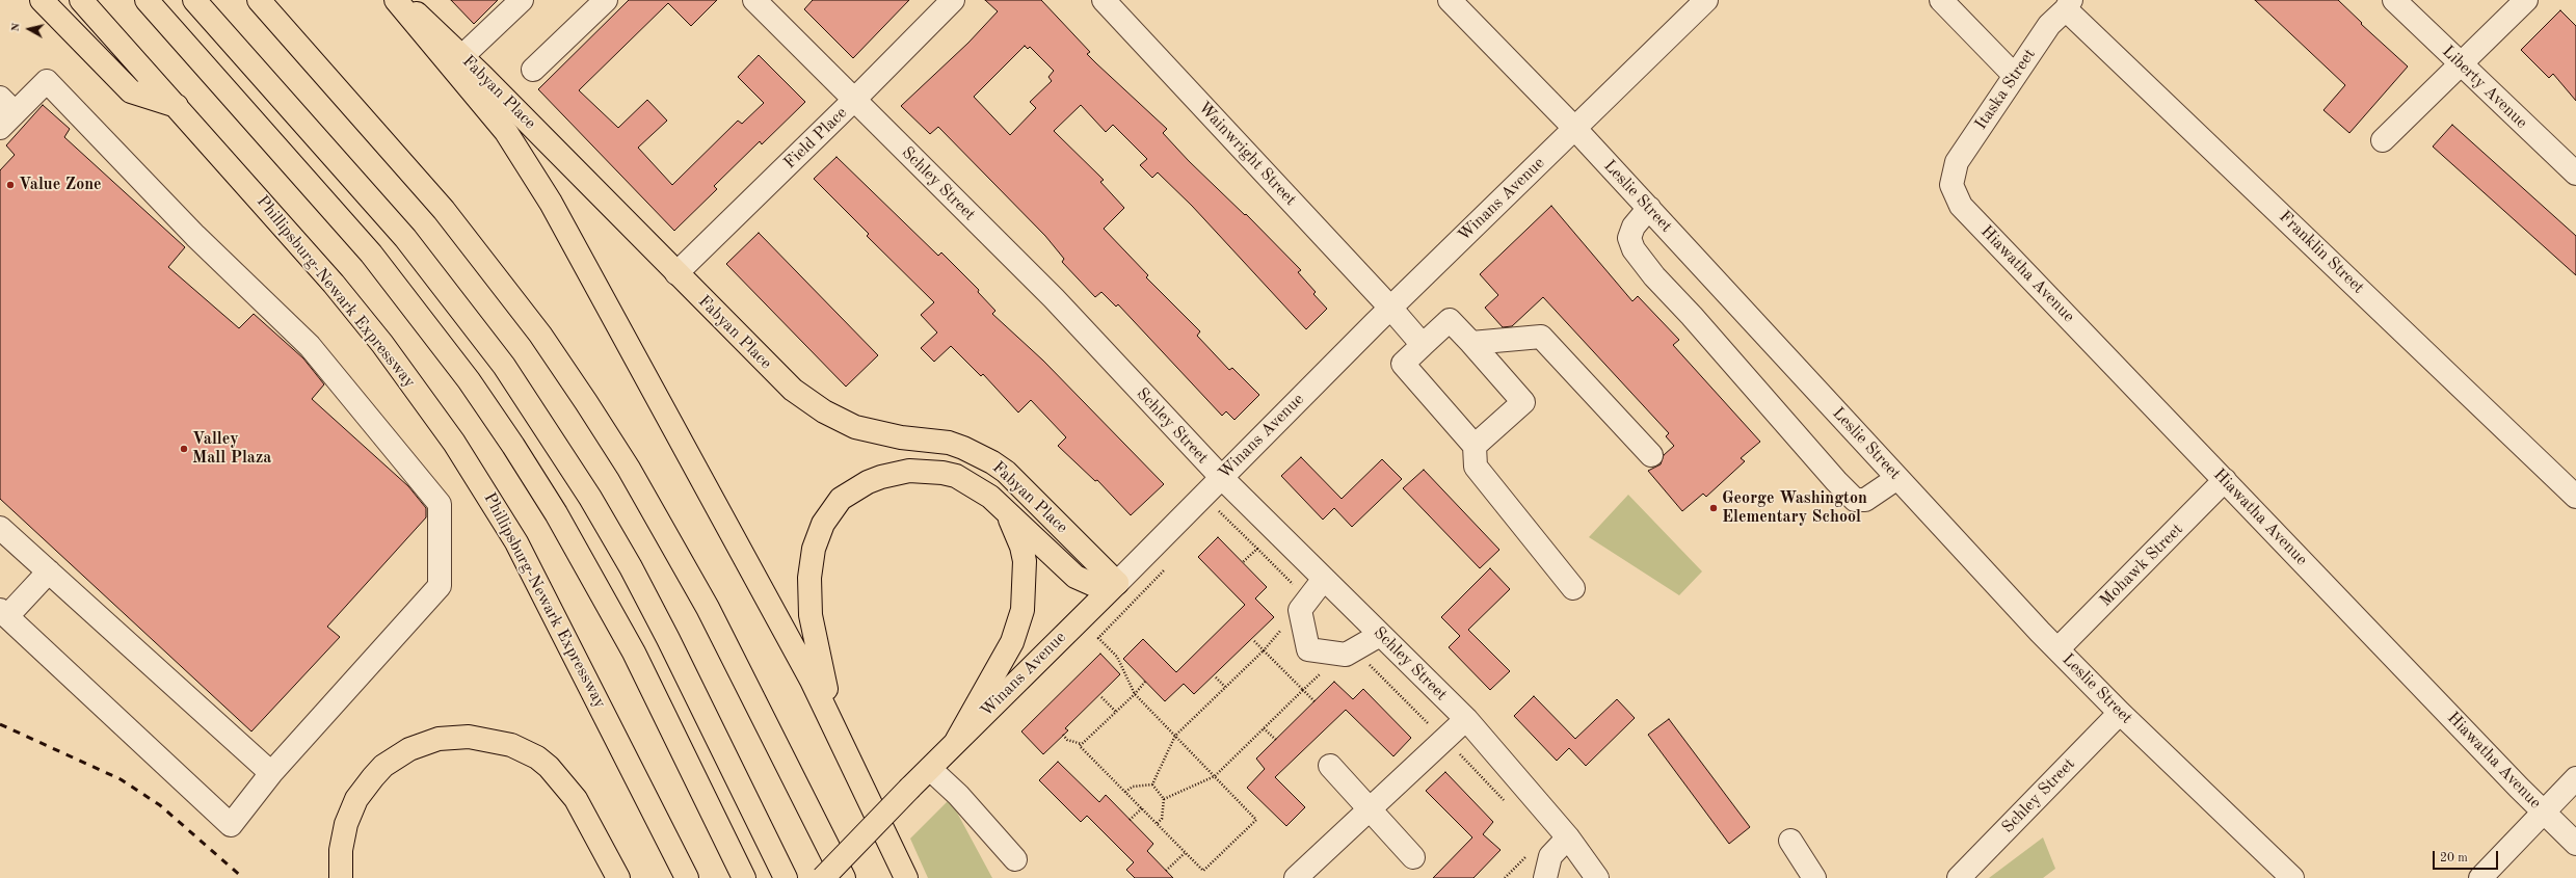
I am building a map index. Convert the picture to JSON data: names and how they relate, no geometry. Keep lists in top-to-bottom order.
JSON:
{
  "streets": {
    "main road": ["Fabyan Place", "Winans Avenue", "Phillipsburg-Newark Expressway"],
    "street": [
      "Liberty Avenue",
      "Itaska Street",
      "Field Place",
      "Wainwright Street",
      "Schley Street",
      "Leslie Street",
      "Franklin Street",
      "Hiawatha Avenue",
      "Mohawk Street"
    ]
  },
  "crossings": [
    ["Itaska Street", "Franklin Street"],
    ["Itaska Street", "Hiawatha Avenue"],
    ["Fabyan Place", "Field Place"],
    ["Fabyan Place", "Winans Avenue"],
    ["Field Place", "Schley Street"],
    ["Wainwright Street", "Winans Avenue"],
    ["Schley Street", "Leslie Street"],
    ["Schley Street", "Winans Avenue"],
    ["Leslie Street", "Winans Avenue"],
    ["Leslie Street", "Mohawk Street"],
    ["Hiawatha Avenue", "Mohawk Street"]
  ],
  "places": ["Value Zone", "Valley Mall Plaza", "George Washington Elementary School"],
  "scale_bar": "20 m",
  "north": "left"
}
